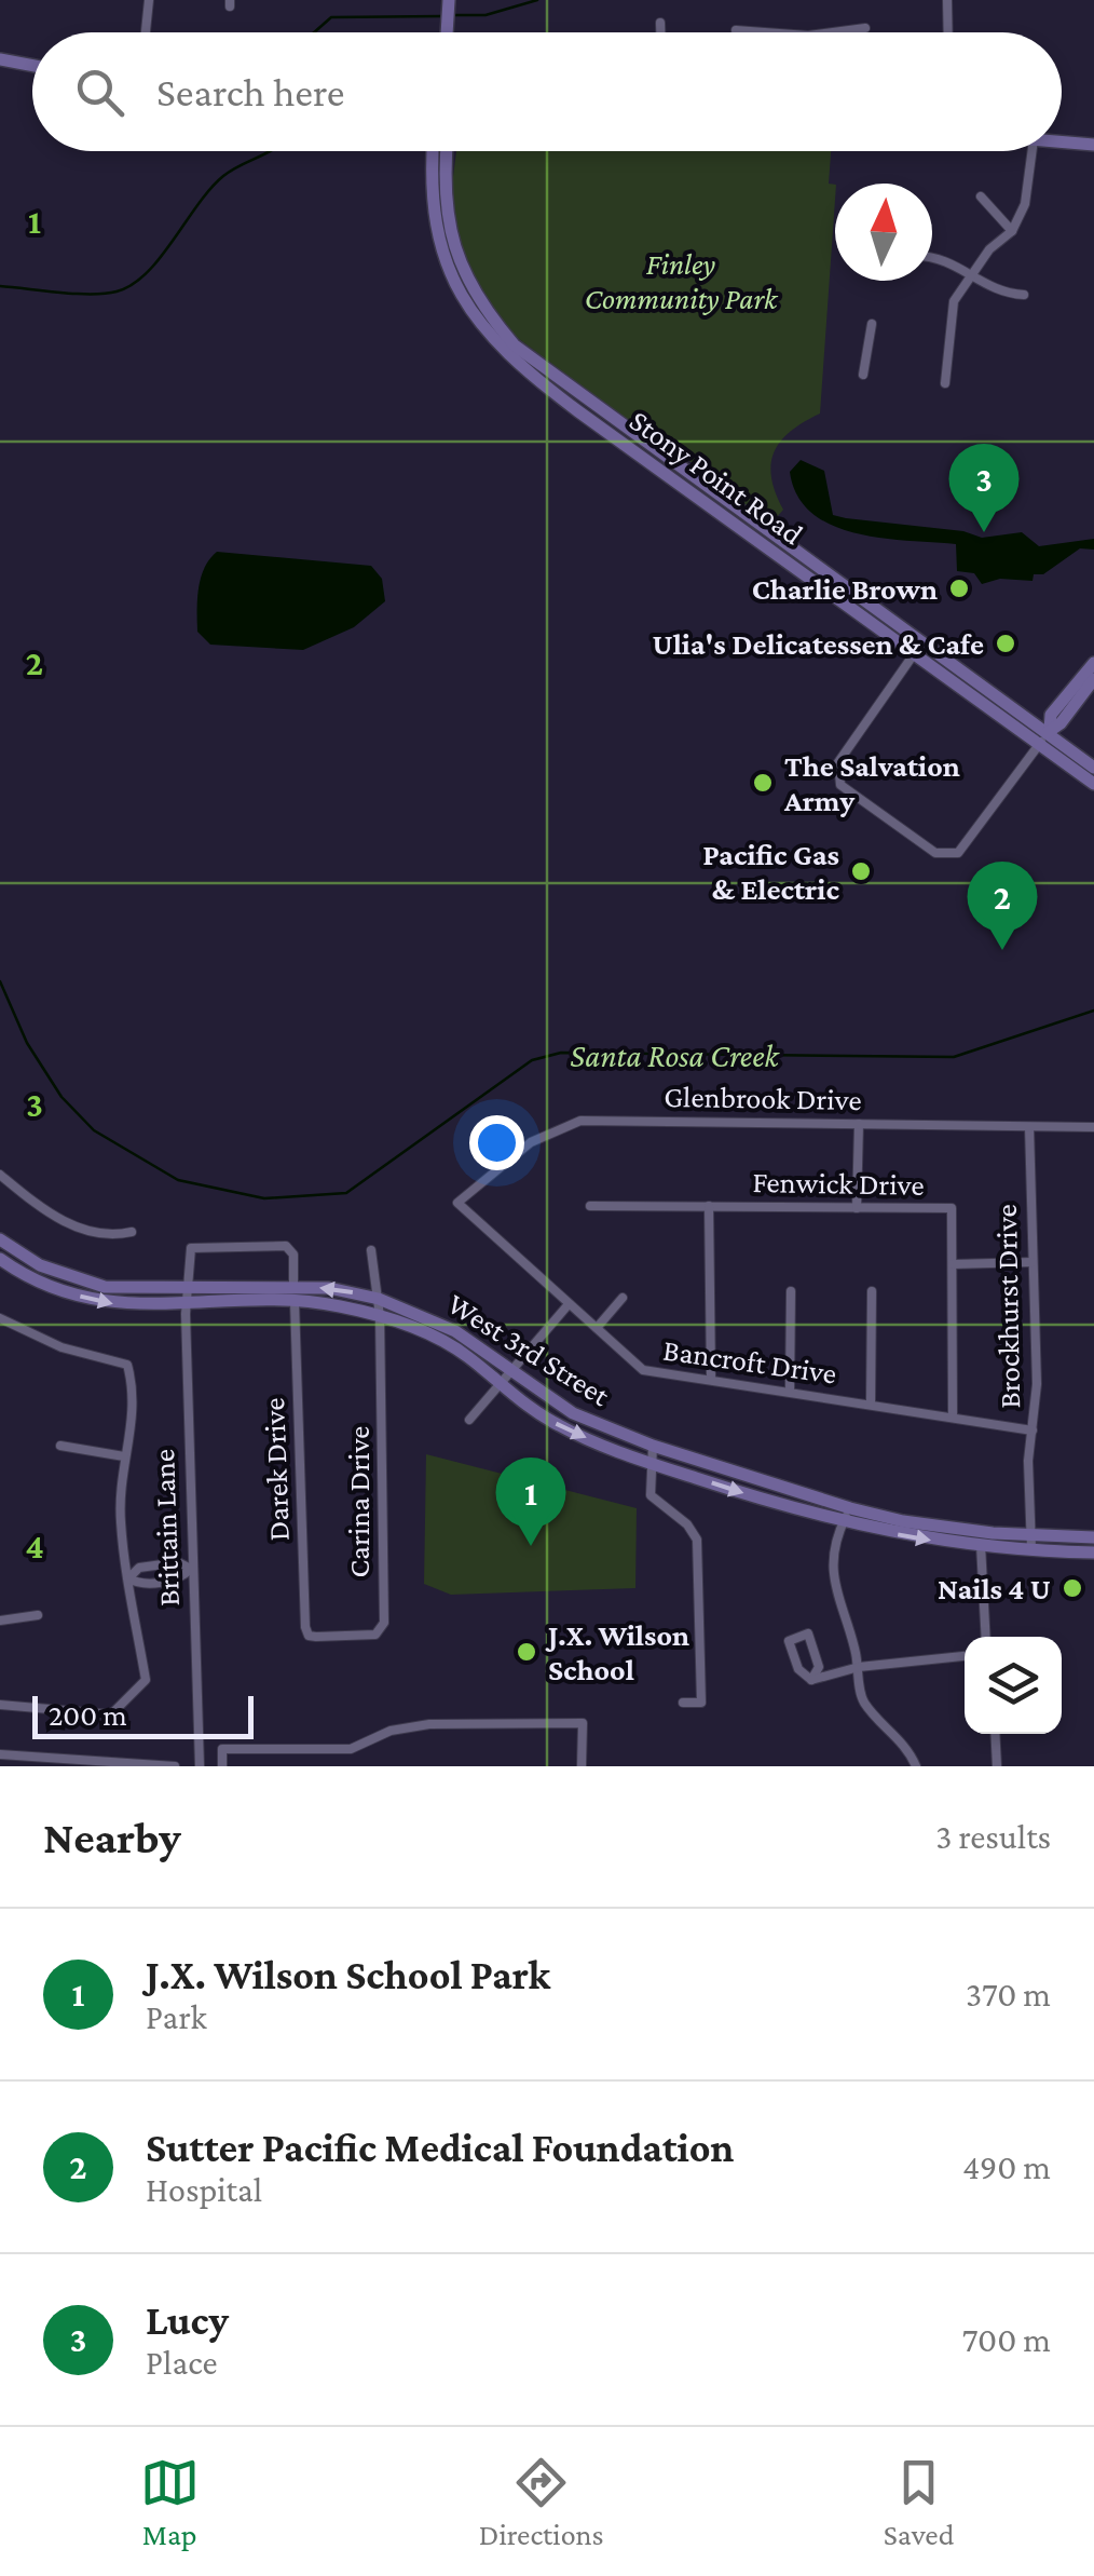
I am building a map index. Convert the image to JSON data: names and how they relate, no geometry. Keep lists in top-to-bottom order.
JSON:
{
  "streets": {
    "main road": ["Stony Point Road", "West 3rd Street"],
    "street": [
      "Glenbrook Drive",
      "Fenwick Drive",
      "Brockhurst Drive",
      "Bancroft Drive",
      "Darek Drive",
      "Carina Drive",
      "Brittain Lane"
    ]
  },
  "crossings": [
    ["Glenbrook Drive", "Brockhurst Drive"],
    ["Glenbrook Drive", "Bancroft Drive"],
    ["Fenwick Drive", "Bancroft Drive"],
    ["Brockhurst Drive", "West 3rd Street"],
    ["Brockhurst Drive", "Bancroft Drive"],
    ["West 3rd Street", "Darek Drive"],
    ["West 3rd Street", "Carina Drive"],
    ["West 3rd Street", "Brittain Lane"],
    ["Darek Drive", "Carina Drive"],
    ["Darek Drive", "Brittain Lane"]
  ],
  "water": ["Santa Rosa Creek"],
  "parks": ["Finley Community Park"],
  "places": [
    "Charlie Brown",
    "Ulia's Delicatessen & Cafe",
    "The Salvation Army",
    "Pacific Gas & Electric",
    "Nails 4 U",
    "J.X. Wilson School"
  ],
  "scale_bar": "200 m",
  "north": "top",
  "page": {
    "search": "Search here",
    "pins": ["3", "2", "1"],
    "scale": "200 m",
    "heading": ["Nearby", "3 results"],
    "list": [
      {
        "mark": "1",
        "name": "J.X. Wilson School Park",
        "note": "Park",
        "value": "370 m"
      },
      {
        "mark": "2",
        "name": "Sutter Pacific Medical Foundation",
        "note": "Hospital",
        "value": "490 m"
      },
      {
        "mark": "3",
        "name": "Lucy",
        "note": "Place",
        "value": "700 m"
      }
    ],
    "nav": ["Map", "Directions", "Saved"]
  },
  "grid": {
    "rows": [
      "1",
      "2",
      "3",
      "4"
    ]
  }
}
